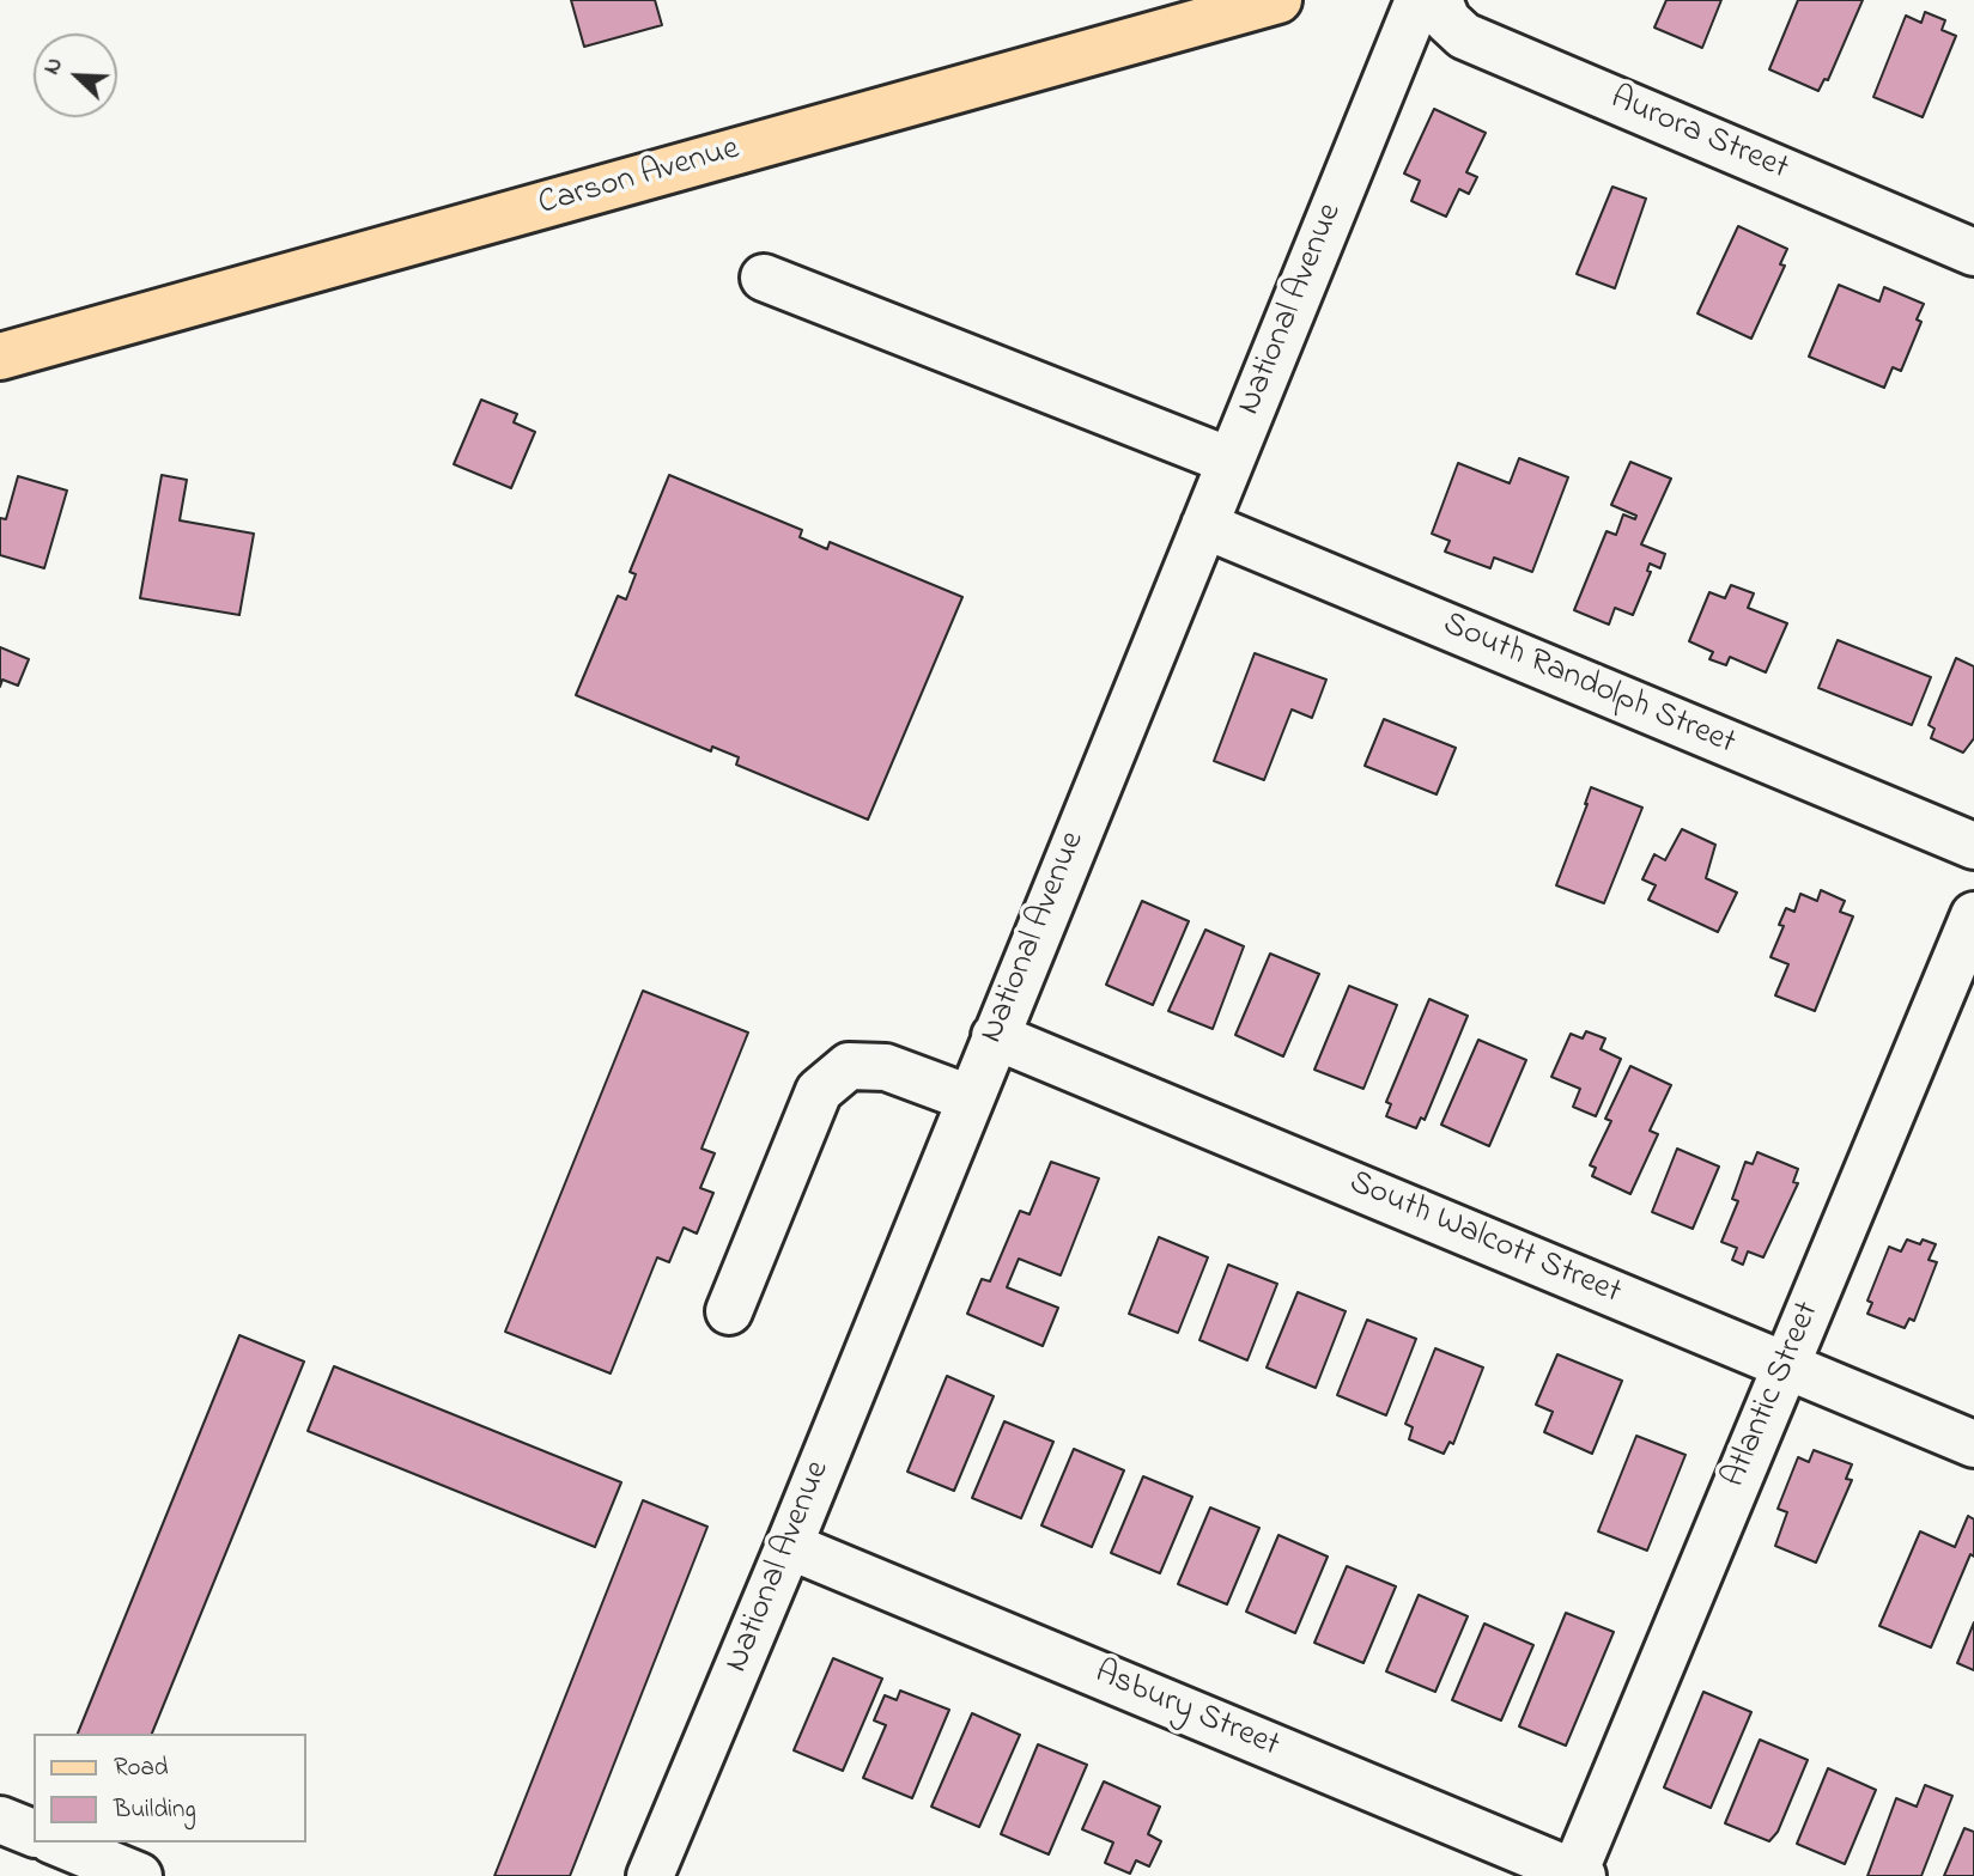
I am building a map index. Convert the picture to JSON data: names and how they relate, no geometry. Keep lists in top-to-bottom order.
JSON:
{
  "streets": {
    "main road": ["Carson Avenue"],
    "street": [
      "Aurora Street",
      "National Avenue",
      "South Randolph Street",
      "South Walcott Street",
      "Atlantic Street",
      "Asbury Street"
    ]
  },
  "crossings": [
    ["National Avenue", "South Randolph Street"],
    ["National Avenue", "South Walcott Street"],
    ["National Avenue", "Asbury Street"],
    ["South Walcott Street", "Atlantic Street"],
    ["Atlantic Street", "Asbury Street"]
  ],
  "legend": ["Road", "Building"],
  "north": "top left"
}
